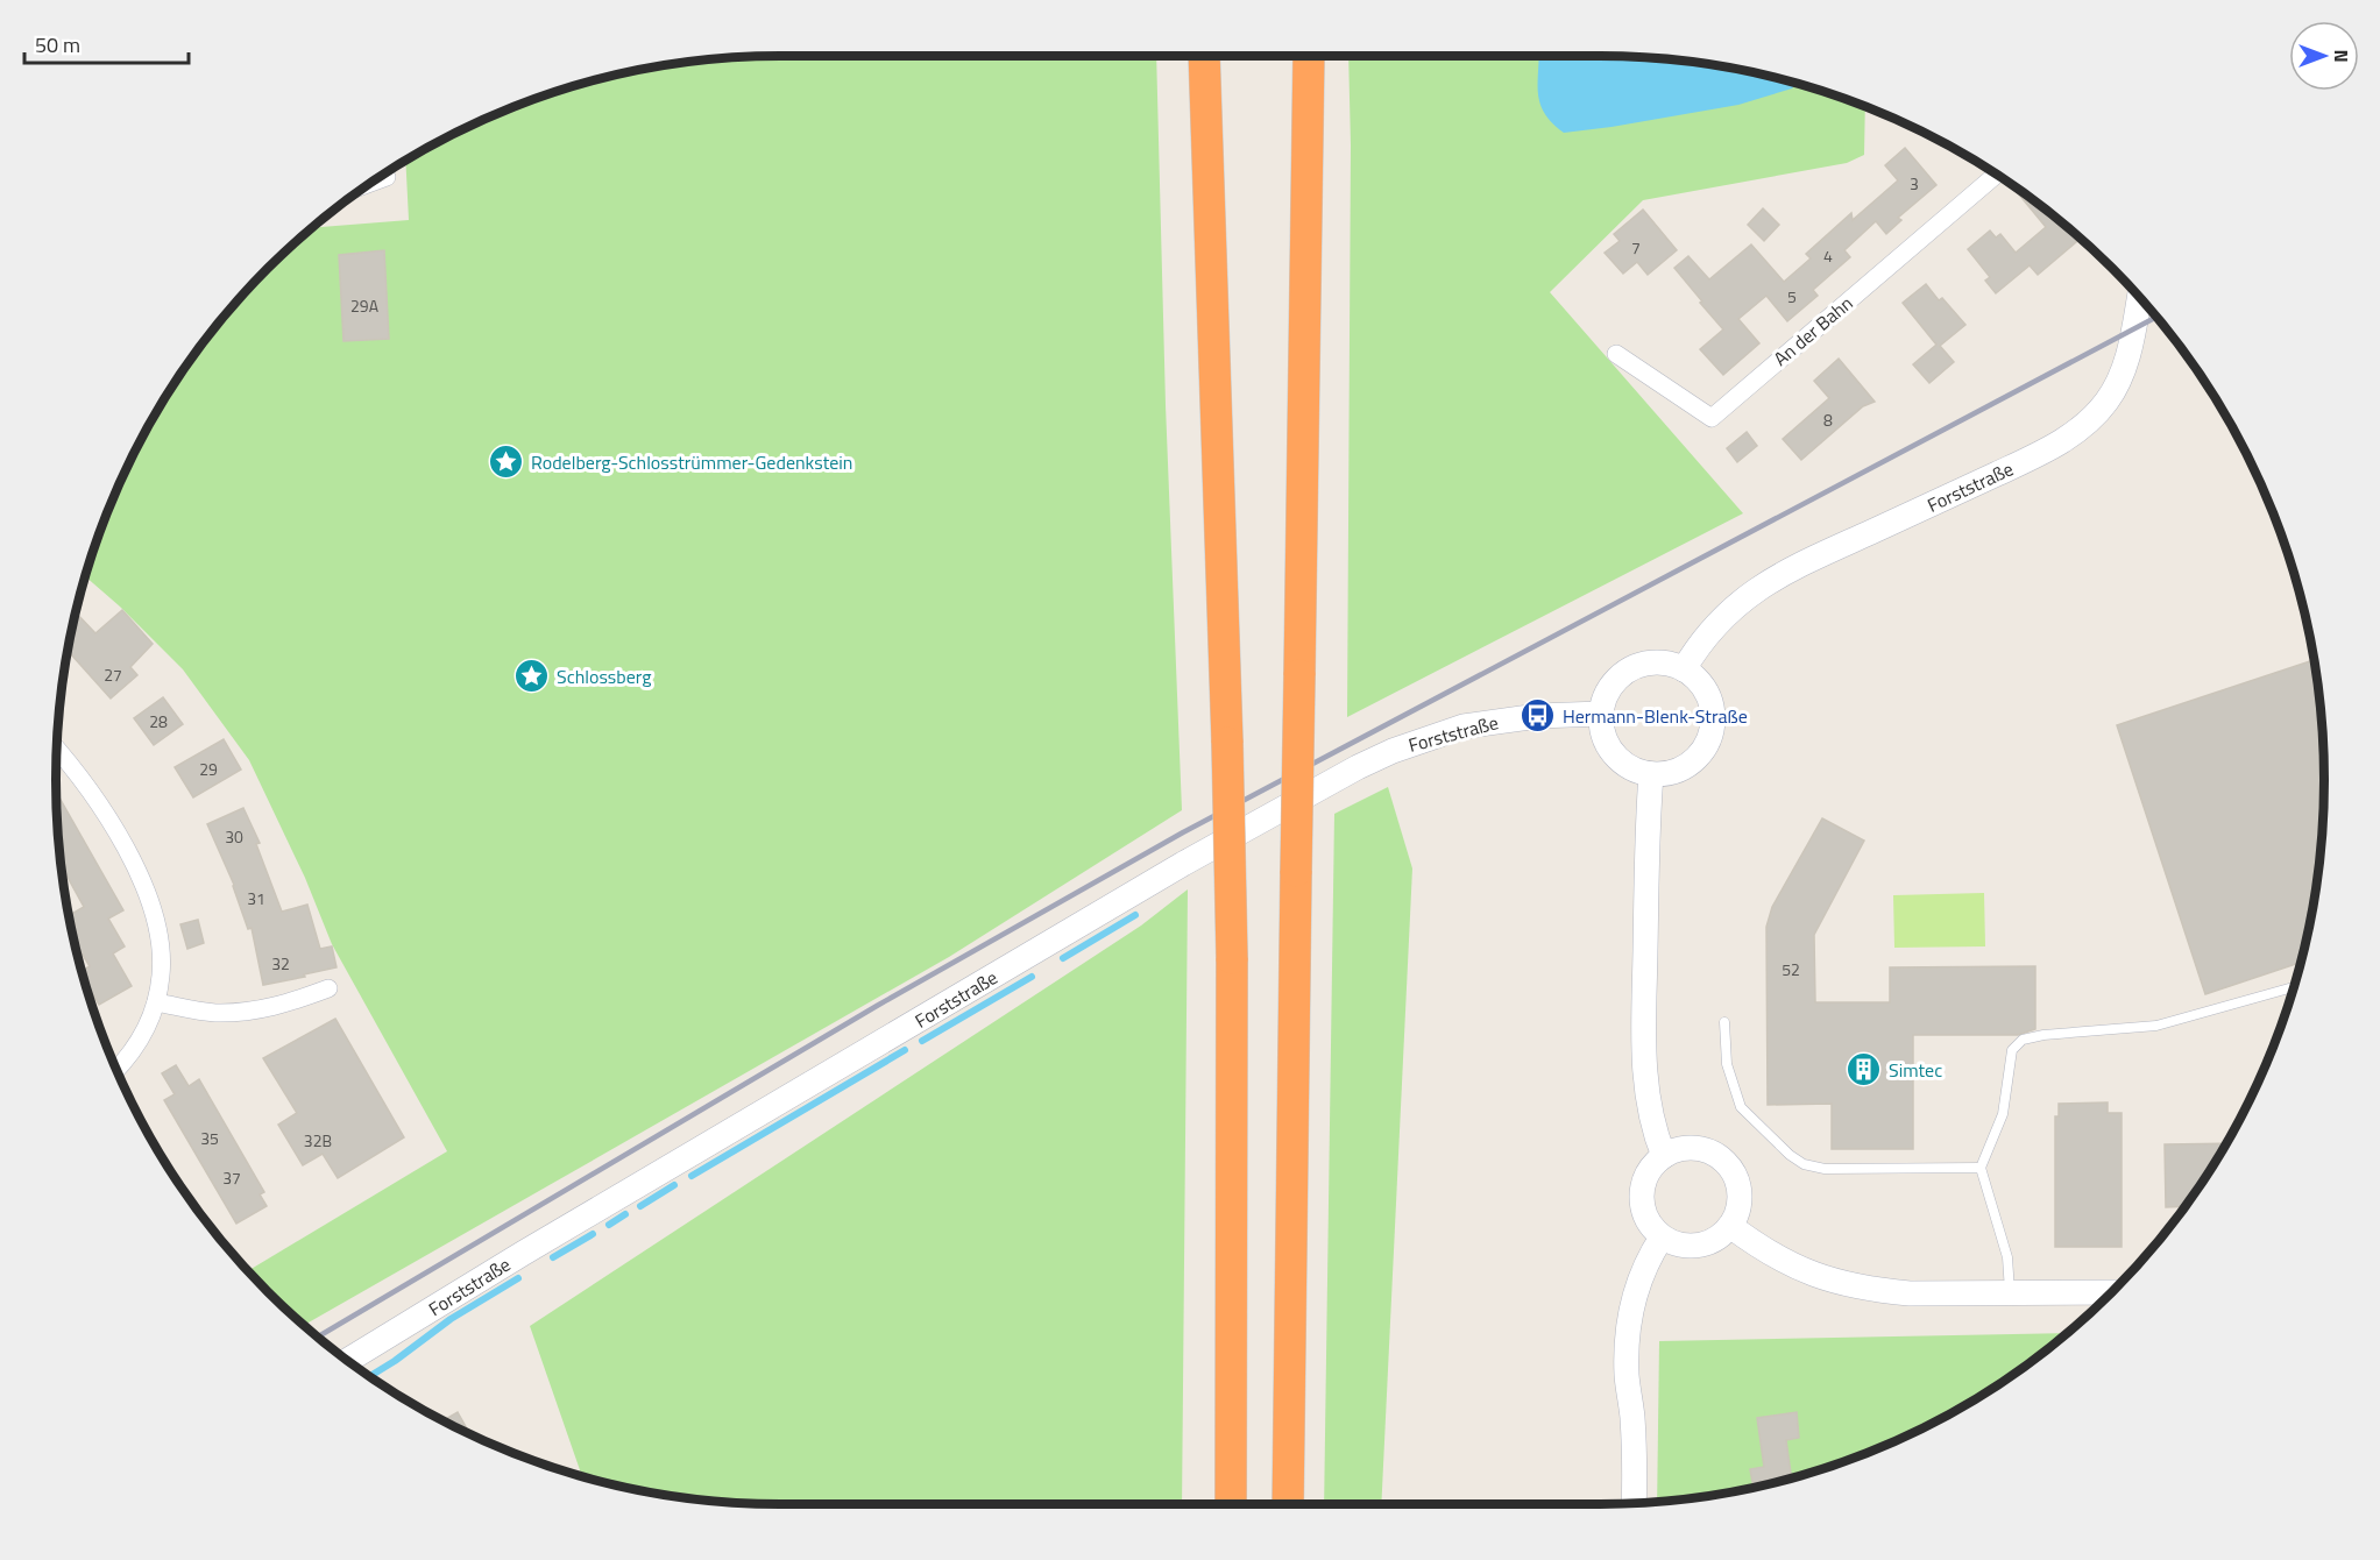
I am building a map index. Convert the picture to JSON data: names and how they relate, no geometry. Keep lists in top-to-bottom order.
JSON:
{
  "streets": {
    "main road": ["Forststraße"],
    "street": ["An der Bahn"]
  },
  "places": {
    "place": ["Rodelberg-Schlosstrümmer-Gedenkstein", "Schlossberg"],
    "bus stop": ["Hermann-Blenk-Straße"],
    "building": ["Simtec"]
  },
  "house_numbers": [
    "3",
    "7",
    "4",
    "5",
    "29A",
    "8",
    "27",
    "28",
    "29",
    "30",
    "31",
    "32",
    "52",
    "35",
    "32B",
    "37"
  ],
  "scale_bar": "50 m",
  "north": "right"
}
